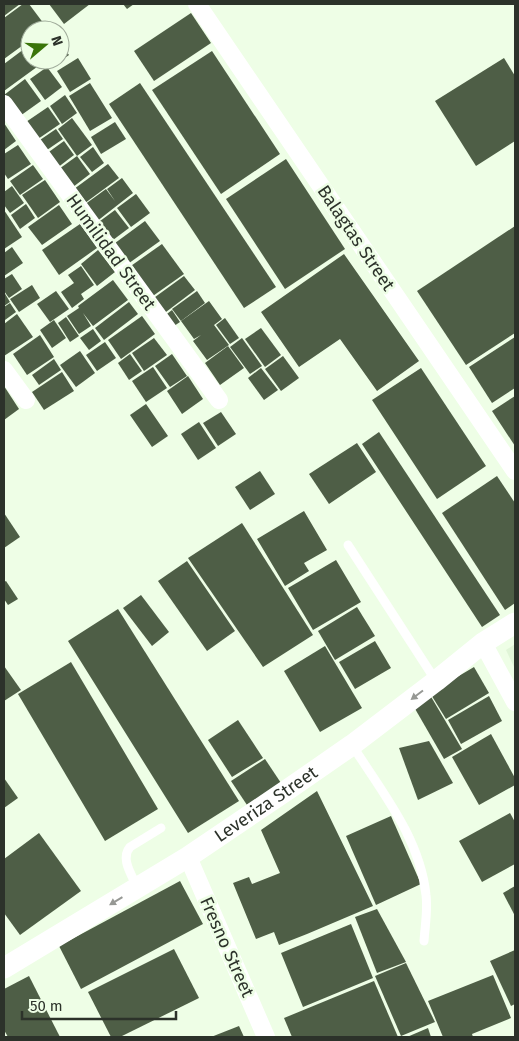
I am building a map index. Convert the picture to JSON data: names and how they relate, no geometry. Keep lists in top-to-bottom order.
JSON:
{
  "streets": {
    "street": [
      "Balagtas Street",
      "Humilidad Street",
      "Leveriza Street",
      "Fresno Street"
    ]
  },
  "crossings": [
    ["Leveriza Street", "Fresno Street"]
  ],
  "one_way": ["Leveriza Street"],
  "scale_bar": "50 m",
  "north": "right"
}
